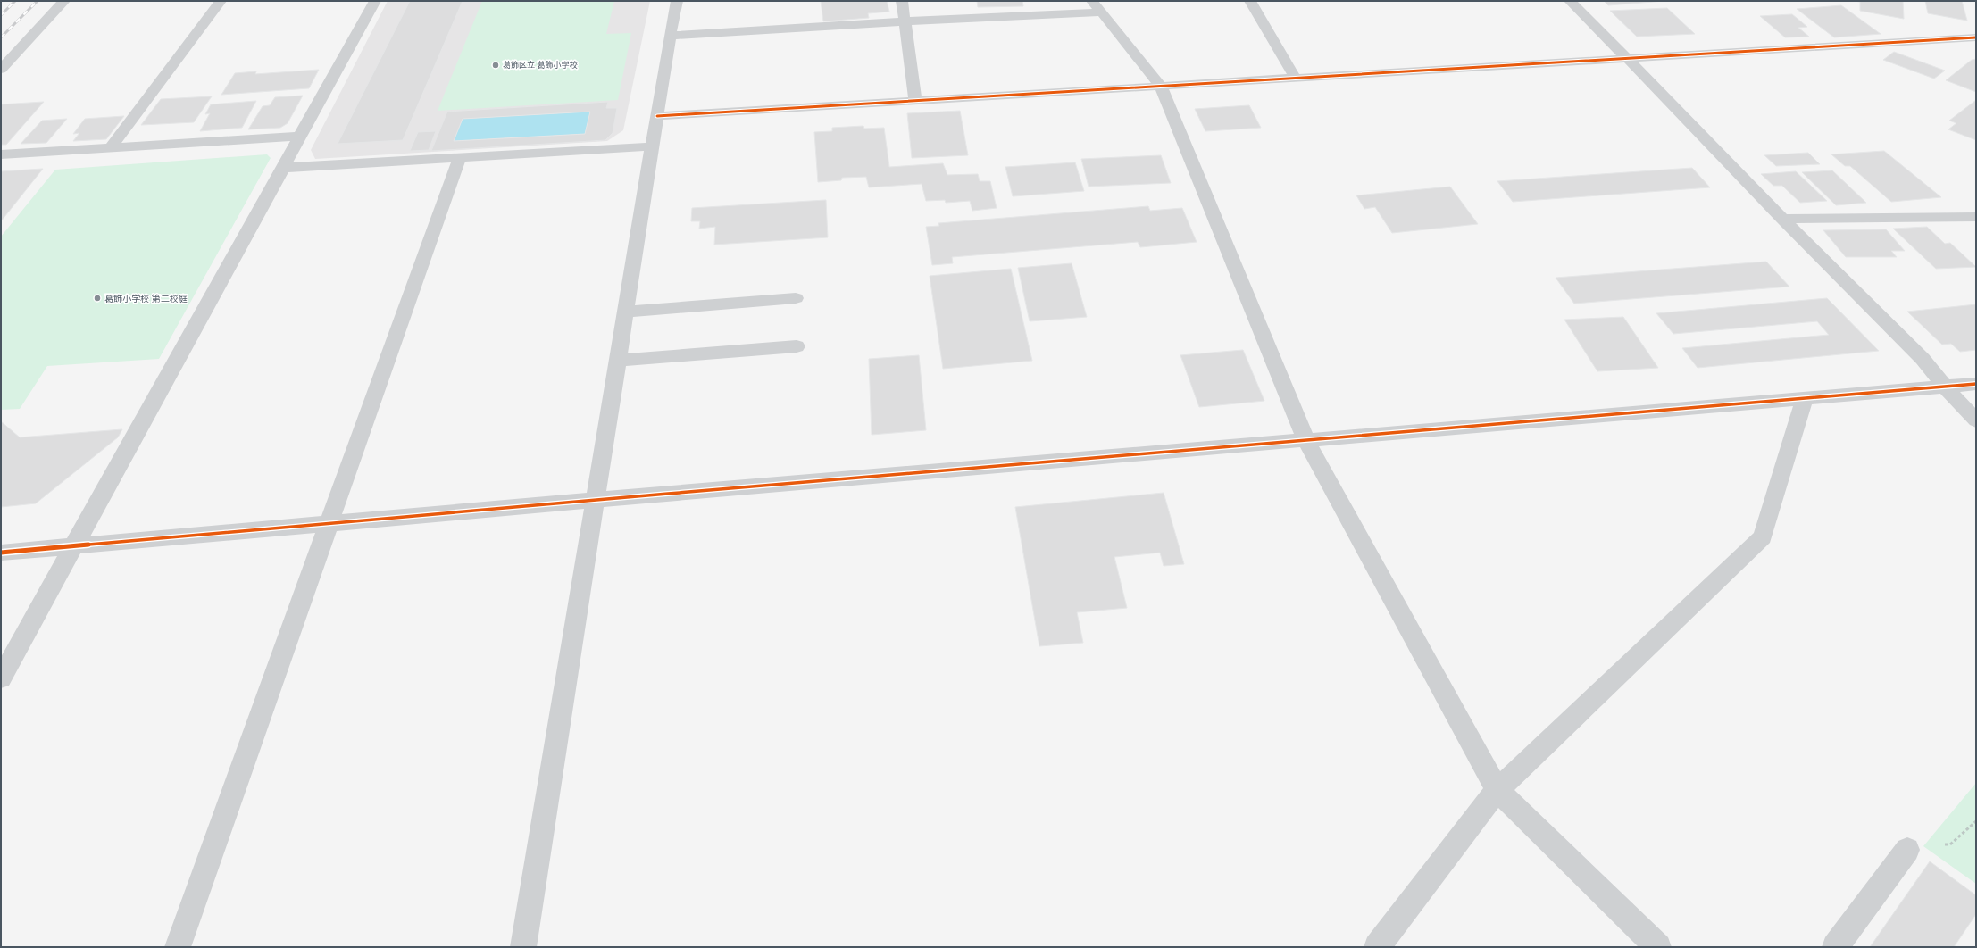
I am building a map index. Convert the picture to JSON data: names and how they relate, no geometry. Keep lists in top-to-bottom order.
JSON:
{
  "places": ["葛飾区立 葛飾小学校", "葛飾小学校 第二校庭"]
}
